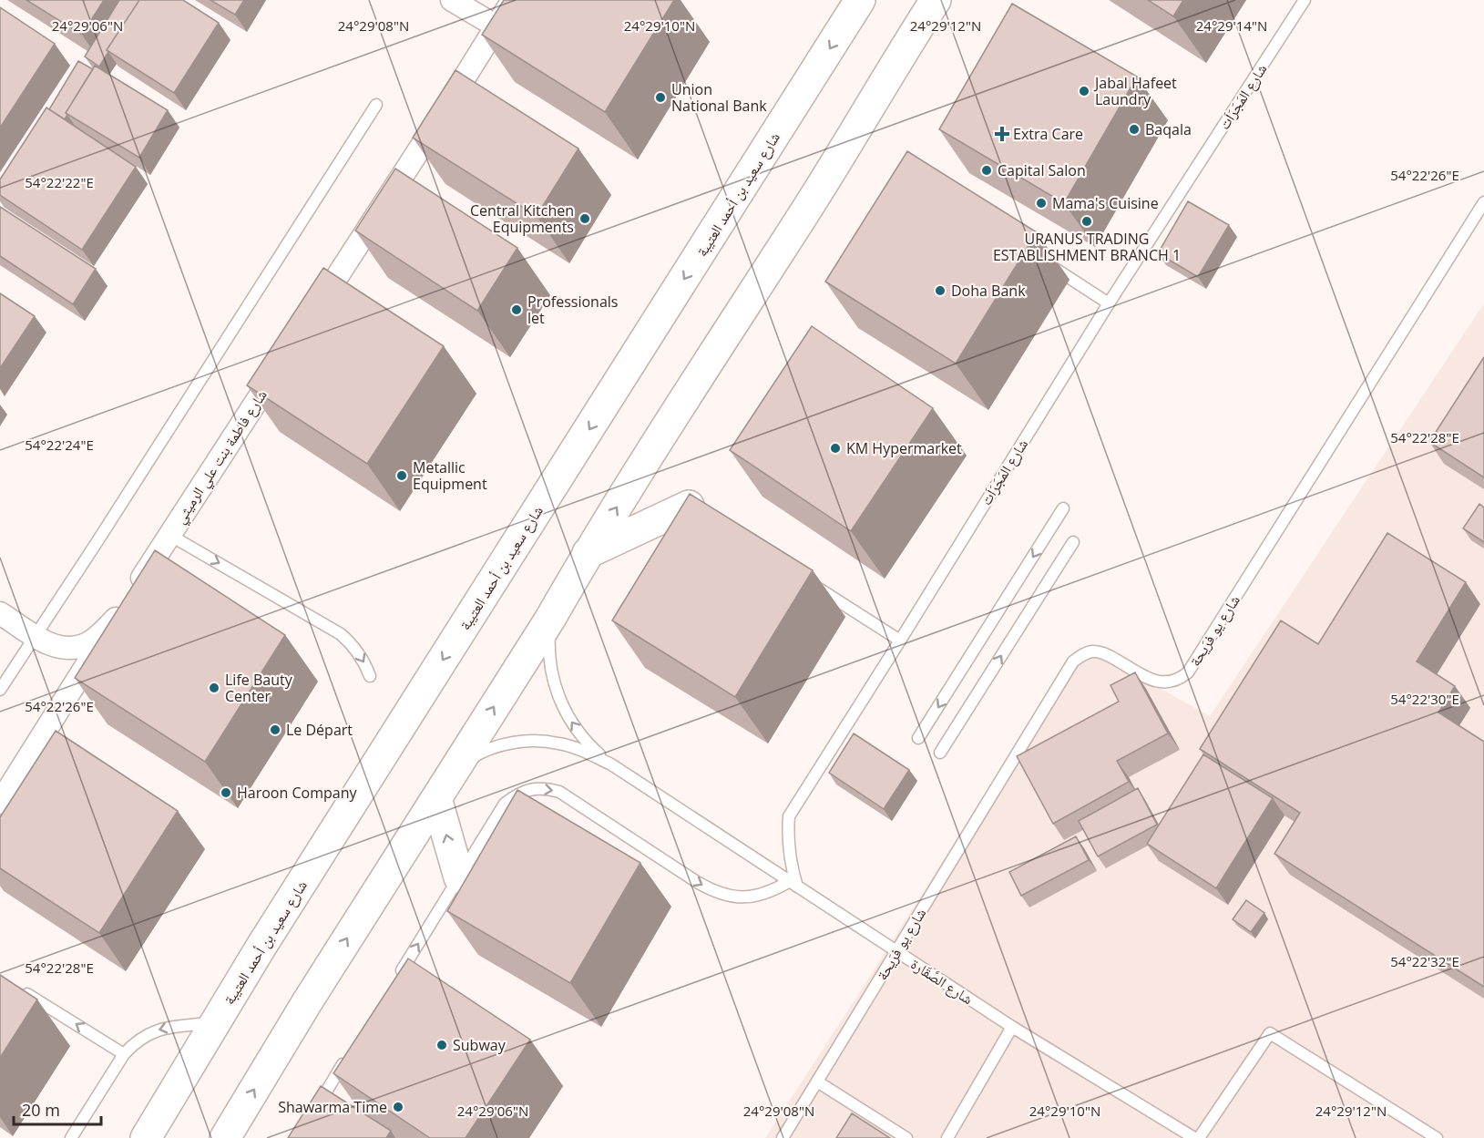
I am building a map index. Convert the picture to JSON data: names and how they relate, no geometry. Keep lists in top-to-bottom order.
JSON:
{
  "streets": {
    "main road": ["شارع سعيد بن أحمد العتيبة"],
    "street": ["شارع فاطمة بنت علي الرميثي"],
    "lane": ["شارع المَجَرَاَت", "شارع يو فرَيحة", "شارع الصَّقّارة"]
  },
  "crossings": [
    ["شارع المَجَرَاَت", "شارع الصَّقّارة"],
    ["شارع يو فرَيحة", "شارع الصَّقّارة"]
  ],
  "places": {
    "other": [
      "Jabal Hafeet Laundry",
      "Union National Bank",
      "Baqala",
      "Capital Salon",
      "Mama's Cuisine",
      "Central Kitchen Equipments",
      "URANUS TRADING ESTABLISHMENT BRANCH 1",
      "Doha Bank",
      "Professionals let",
      "KM Hypermarket",
      "Metallic Equipment",
      "Life Bauty Center",
      "Le Départ",
      "Haroon Company",
      "Subway",
      "Shawarma Time"
    ],
    "health": ["Extra Care"]
  },
  "scale_bar": "20 m",
  "coordinates": [
    "24°29'06\"N",
    "24°29'08\"N",
    "24°29'10\"N",
    "24°29'12\"N",
    "24°29'14\"N",
    "54°22'26\"E",
    "54°22'22\"E",
    "54°22'28\"E",
    "54°22'24\"E",
    "54°22'30\"E",
    "54°22'32\"E"
  ]
}
